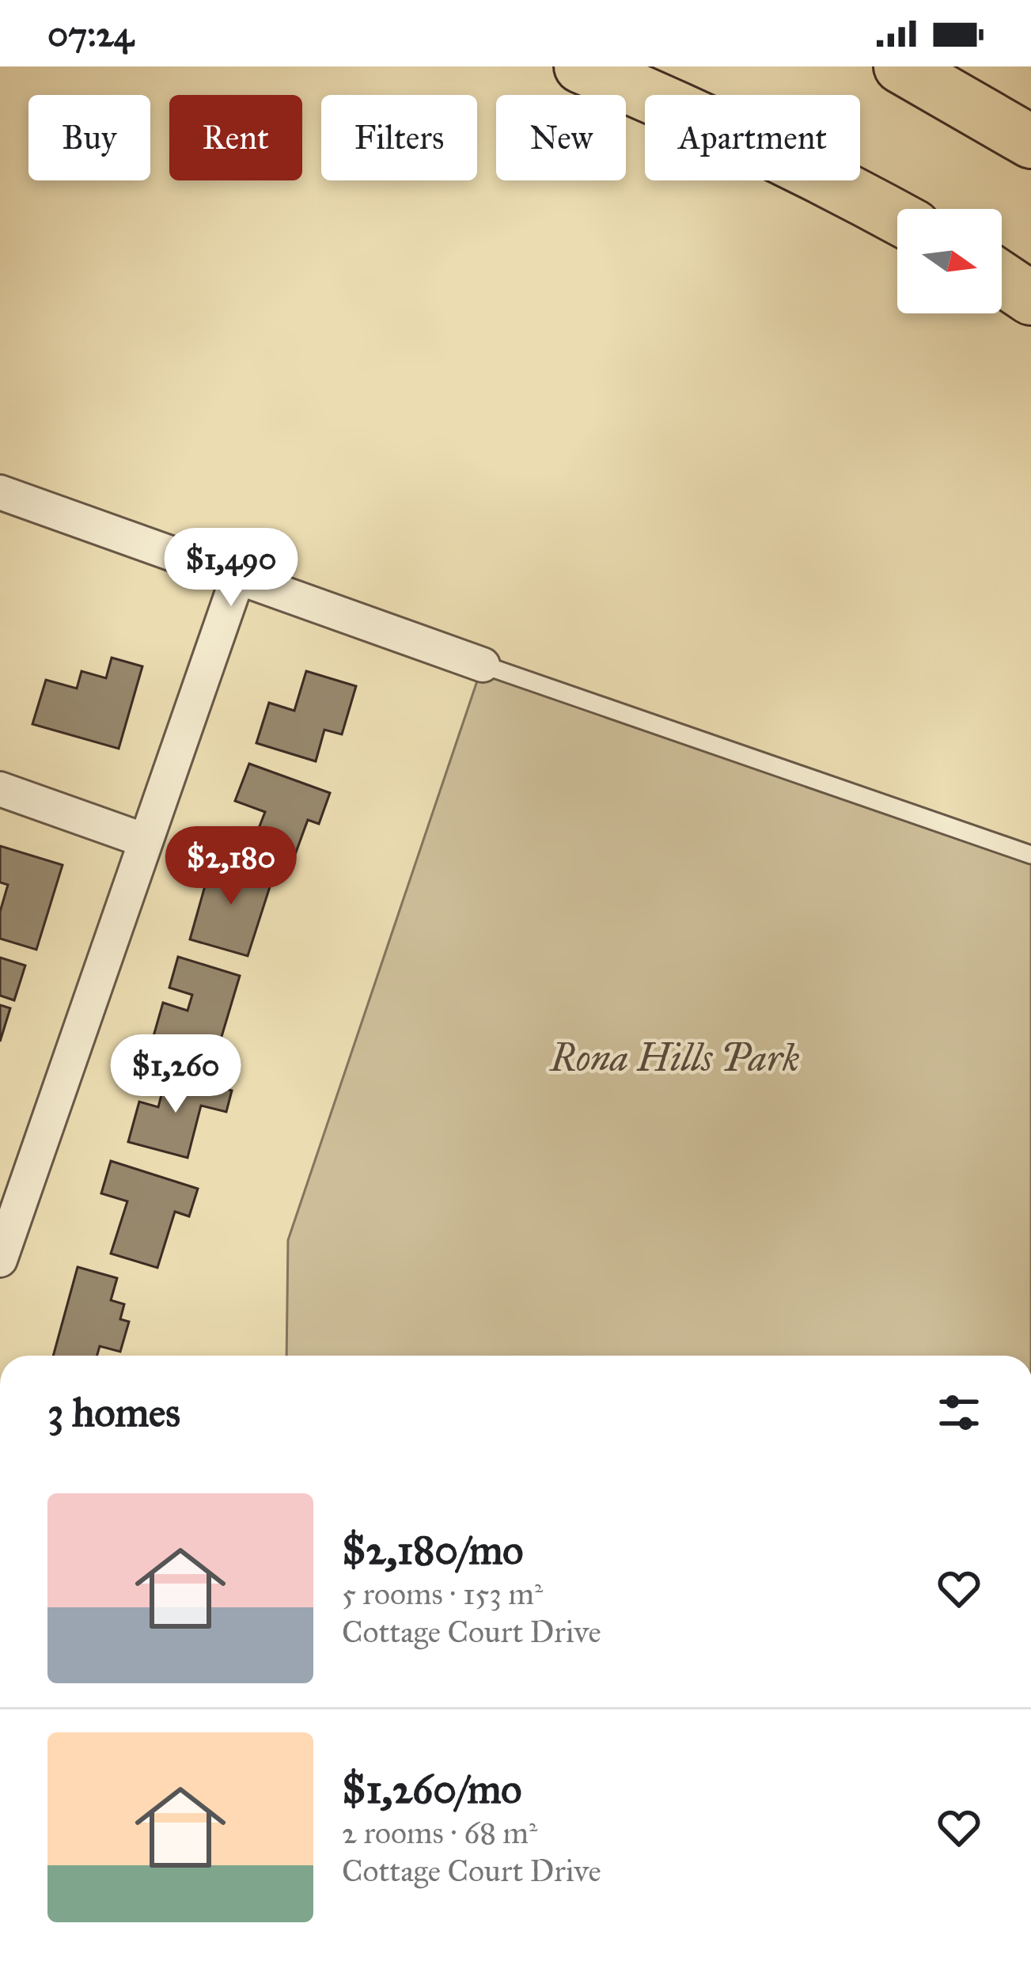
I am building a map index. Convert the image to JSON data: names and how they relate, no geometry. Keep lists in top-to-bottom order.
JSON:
{
  "parks": ["Rona Hills Park"],
  "north": "right",
  "page": {
    "status": "07:24",
    "chip": [
      "Buy",
      "Rent",
      "Filters",
      "New",
      "Apartment"
    ],
    "price": ["$1,490", "$2,180", "$1,260"],
    "heading": "3 homes",
    "list": [
      {
        "name": "$2,180/mo",
        "note": "5 rooms · 153 m² · Cottage Court Drive"
      },
      {
        "name": "$1,260/mo",
        "note": "2 rooms · 68 m² · Cottage Court Drive"
      }
    ]
  }
}
